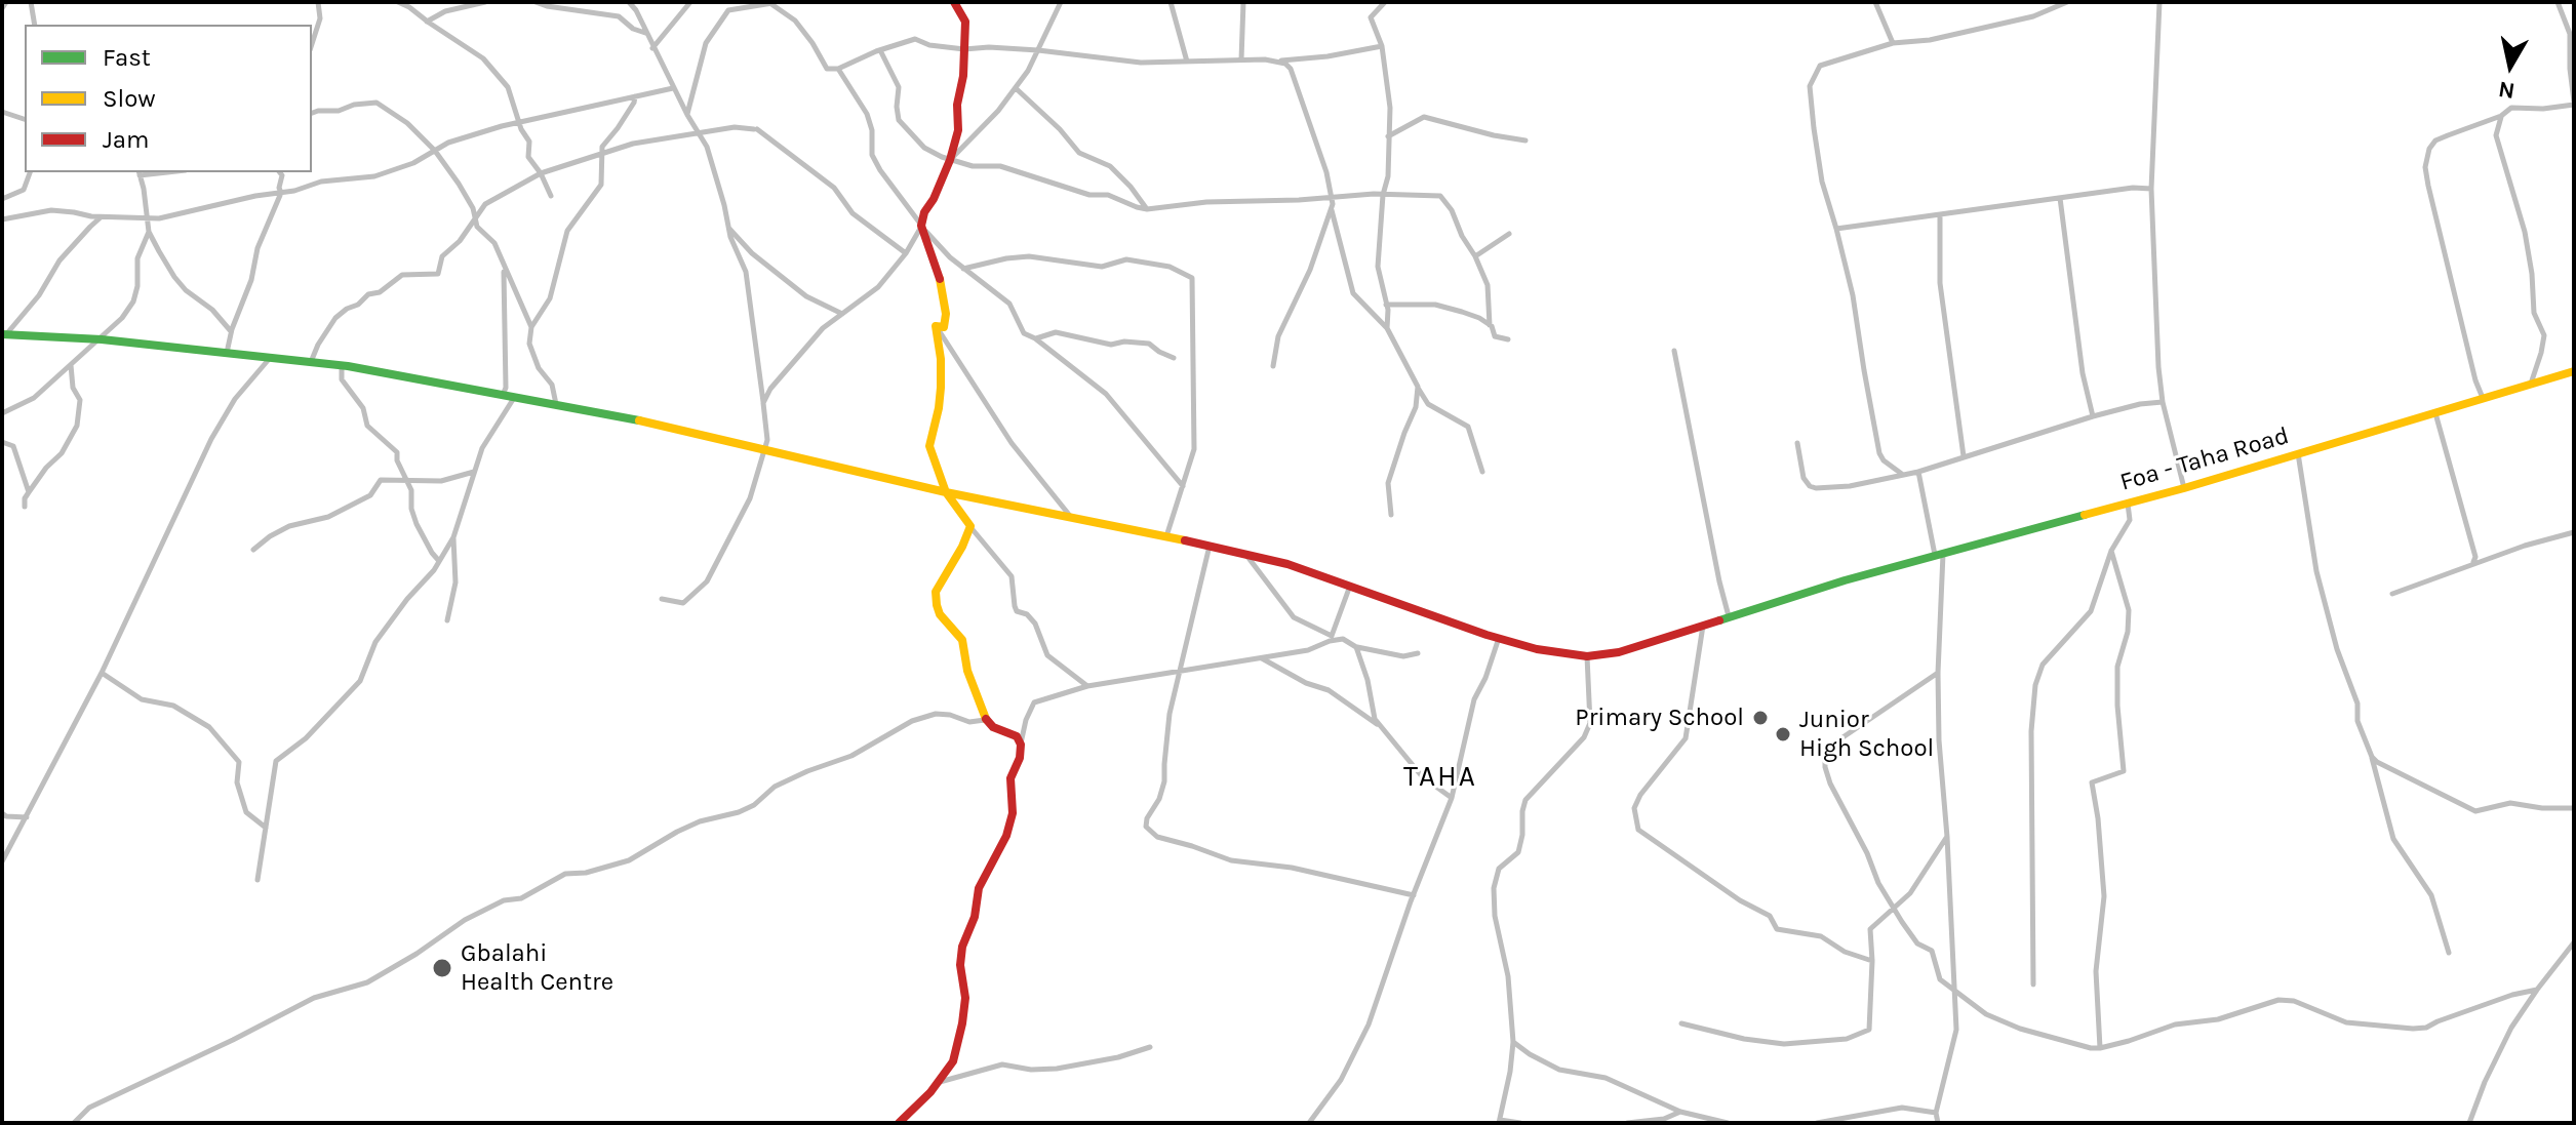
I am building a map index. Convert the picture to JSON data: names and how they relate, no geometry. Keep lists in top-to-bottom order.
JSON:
{
  "streets": {
    "street": ["Foa - Taha Road"]
  },
  "districts": ["TAHA"],
  "places": ["Primary School", "Junior High School", "Gbalahi Health Centre"],
  "legend": ["Fast", "Slow", "Jam"],
  "north": "bottom"
}
